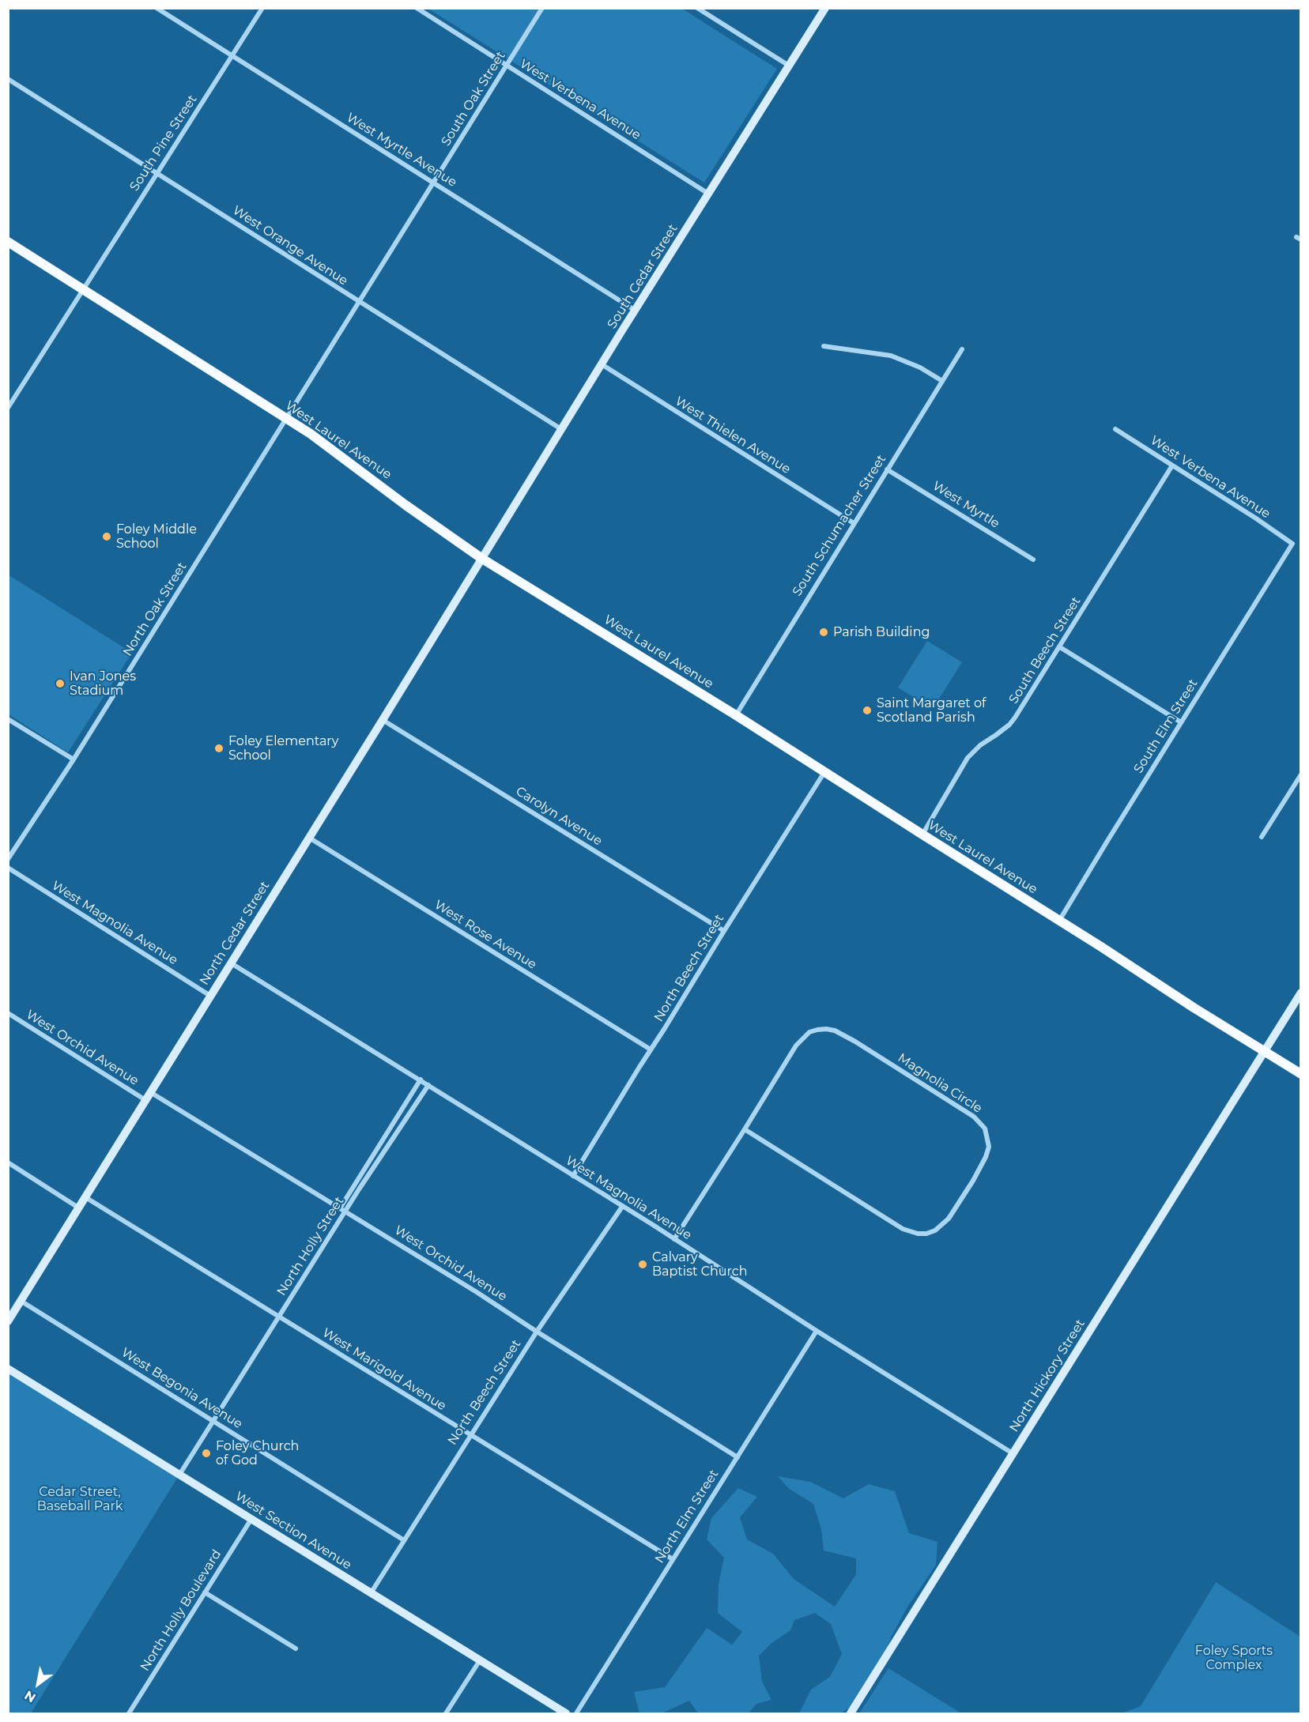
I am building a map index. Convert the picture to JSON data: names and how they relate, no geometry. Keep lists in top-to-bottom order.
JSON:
{
  "streets": {
    "main road": ["West Laurel Avenue"],
    "street": [
      "South Oak Street",
      "West Verbena Avenue",
      "South Pine Street",
      "West Myrtle Avenue",
      "West Orange Avenue",
      "South Cedar Street",
      "West Thielen Avenue",
      "West Myrtle",
      "South Schumacher Street",
      "North Oak Street",
      "South Beech Street",
      "South Elm Street",
      "Carolyn Avenue",
      "West Magnolia Avenue",
      "North Cedar Street",
      "West Rose Avenue",
      "North Beech Street",
      "West Orchid Avenue",
      "Magnolia Circle",
      "North Holly Street",
      "West Marigold Avenue",
      "North Hickory Street",
      "West Begonia Avenue",
      "North Elm Street",
      "West Section Avenue",
      "North Holly Boulevard"
    ]
  },
  "crossings": [
    ["South Oak Street", "West Verbena Avenue"],
    ["South Oak Street", "West Myrtle Avenue"],
    ["South Oak Street", "West Orange Avenue"],
    ["South Oak Street", "West Laurel Avenue"],
    ["South Oak Street", "North Oak Street"],
    ["West Verbena Avenue", "South Cedar Street"],
    ["West Verbena Avenue", "South Beech Street"],
    ["West Verbena Avenue", "South Elm Street"],
    ["South Pine Street", "West Myrtle Avenue"],
    ["South Pine Street", "West Orange Avenue"],
    ["South Pine Street", "West Laurel Avenue"],
    ["West Myrtle Avenue", "South Cedar Street"],
    ["West Orange Avenue", "South Cedar Street"],
    ["South Cedar Street", "West Thielen Avenue"],
    ["South Cedar Street", "West Laurel Avenue"],
    ["South Cedar Street", "North Cedar Street"],
    ["West Thielen Avenue", "South Schumacher Street"],
    ["West Laurel Avenue", "South Schumacher Street"],
    ["West Laurel Avenue", "North Oak Street"],
    ["West Laurel Avenue", "South Beech Street"],
    ["West Laurel Avenue", "South Elm Street"],
    ["West Laurel Avenue", "North Cedar Street"],
    ["West Laurel Avenue", "North Beech Street"],
    ["West Laurel Avenue", "North Hickory Street"],
    ["West Myrtle", "South Schumacher Street"],
    ["Carolyn Avenue", "North Cedar Street"],
    ["Carolyn Avenue", "North Beech Street"],
    ["West Magnolia Avenue", "North Cedar Street"],
    ["West Magnolia Avenue", "North Beech Street"],
    ["West Magnolia Avenue", "Magnolia Circle"],
    ["West Magnolia Avenue", "North Holly Street"],
    ["West Magnolia Avenue", "North Hickory Street"],
    ["West Magnolia Avenue", "North Elm Street"],
    ["North Cedar Street", "West Rose Avenue"],
    ["North Cedar Street", "West Orchid Avenue"],
    ["North Cedar Street", "West Marigold Avenue"],
    ["North Cedar Street", "West Begonia Avenue"],
    ["West Rose Avenue", "North Beech Street"],
    ["North Beech Street", "West Orchid Avenue"],
    ["North Beech Street", "West Marigold Avenue"],
    ["North Beech Street", "West Begonia Avenue"],
    ["North Beech Street", "West Section Avenue"],
    ["West Orchid Avenue", "North Holly Street"],
    ["West Orchid Avenue", "North Elm Street"],
    ["North Holly Street", "West Marigold Avenue"],
    ["North Holly Street", "West Begonia Avenue"],
    ["North Holly Street", "West Section Avenue"],
    ["West Marigold Avenue", "North Elm Street"],
    ["West Section Avenue", "North Holly Boulevard"]
  ],
  "parks": ["Cedar Street, Baseball Park", "Foley Sports Complex"],
  "places": [
    "Foley Middle School",
    "Parish Building",
    "Ivan Jones Stadium",
    "Saint Margaret of Scotland Parish",
    "Foley Elementary School",
    "Calvary Baptist Church",
    "Foley Church of God"
  ],
  "north": "bottom left"
}
